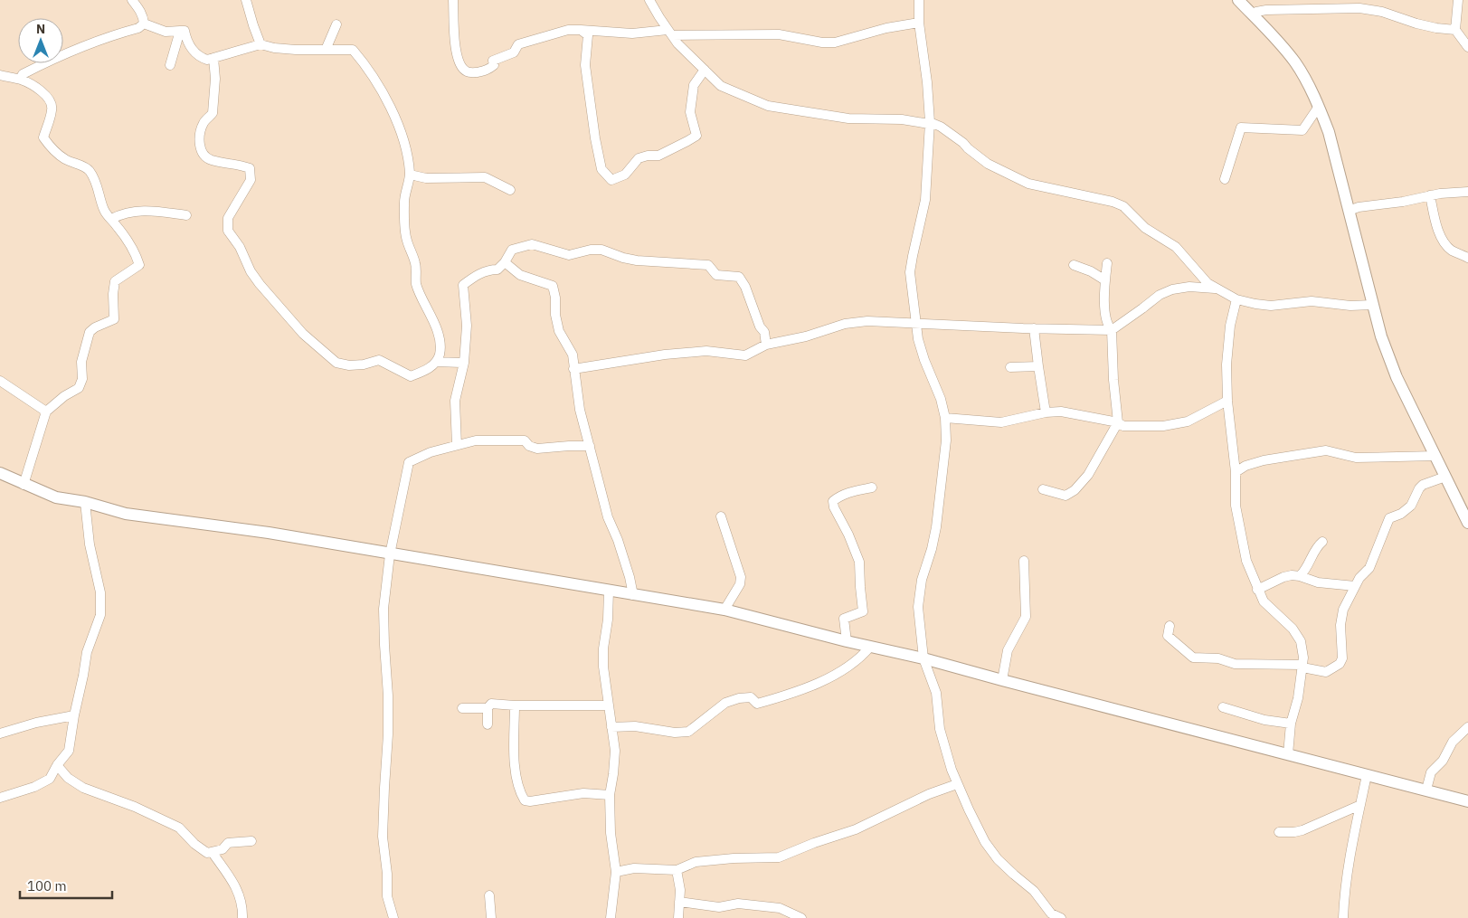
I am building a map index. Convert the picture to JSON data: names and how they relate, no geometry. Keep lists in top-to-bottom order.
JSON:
{
  "scale_bar": "100 m",
  "north": "top"
}
